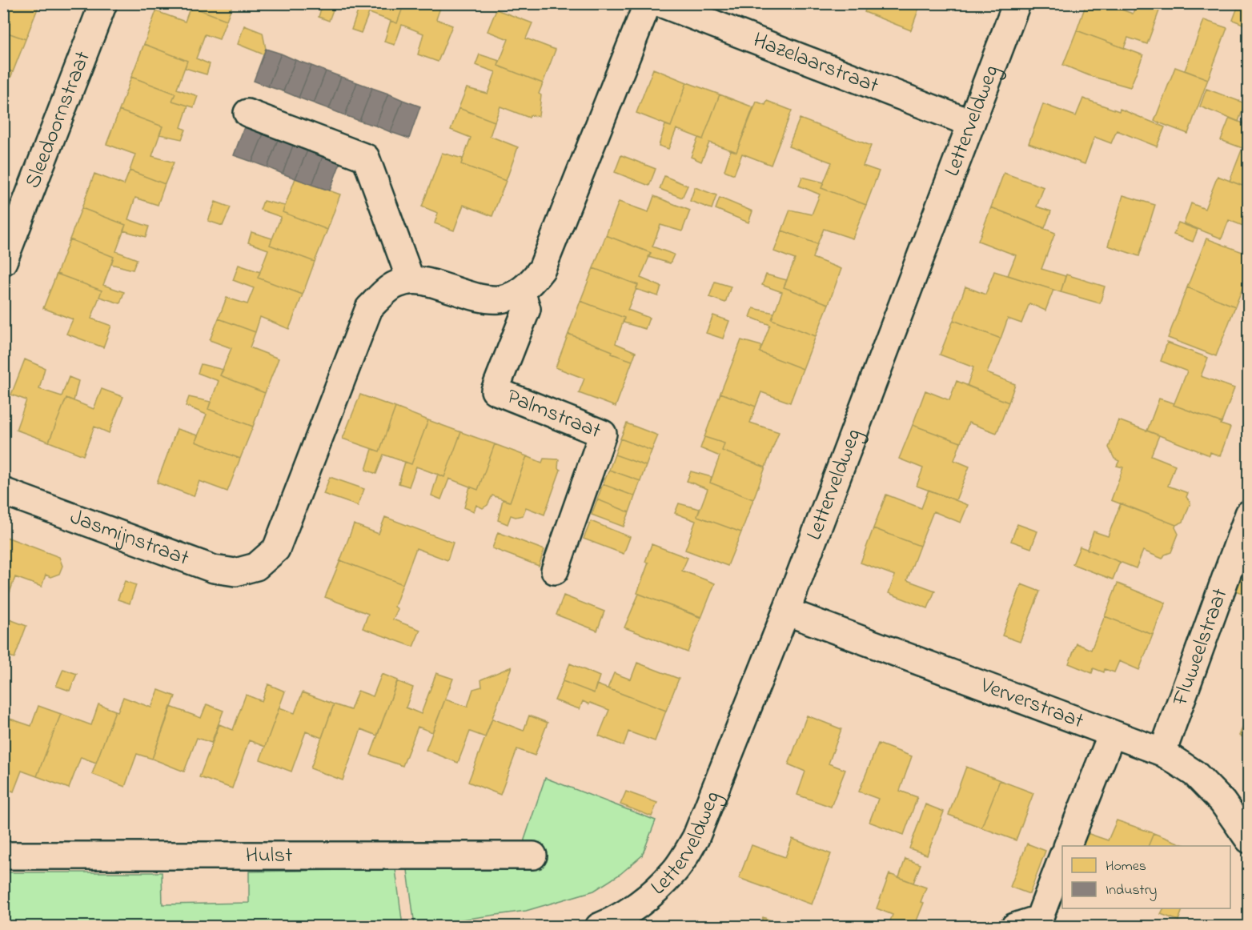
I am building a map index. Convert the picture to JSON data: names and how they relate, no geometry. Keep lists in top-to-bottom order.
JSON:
{
  "streets": {
    "street": [
      "Hazelaarstraat",
      "Sleedoornstraat",
      "Letterveldweg",
      "Palmstraat",
      "Jasmijnstraat",
      "Fluweelstraat",
      "Ververstraat",
      "Hulst"
    ]
  },
  "crossings": [
    ["Hazelaarstraat", "Letterveldweg"],
    ["Letterveldweg", "Ververstraat"],
    ["Fluweelstraat", "Ververstraat"]
  ],
  "legend": ["Homes", "Industry"]
}
